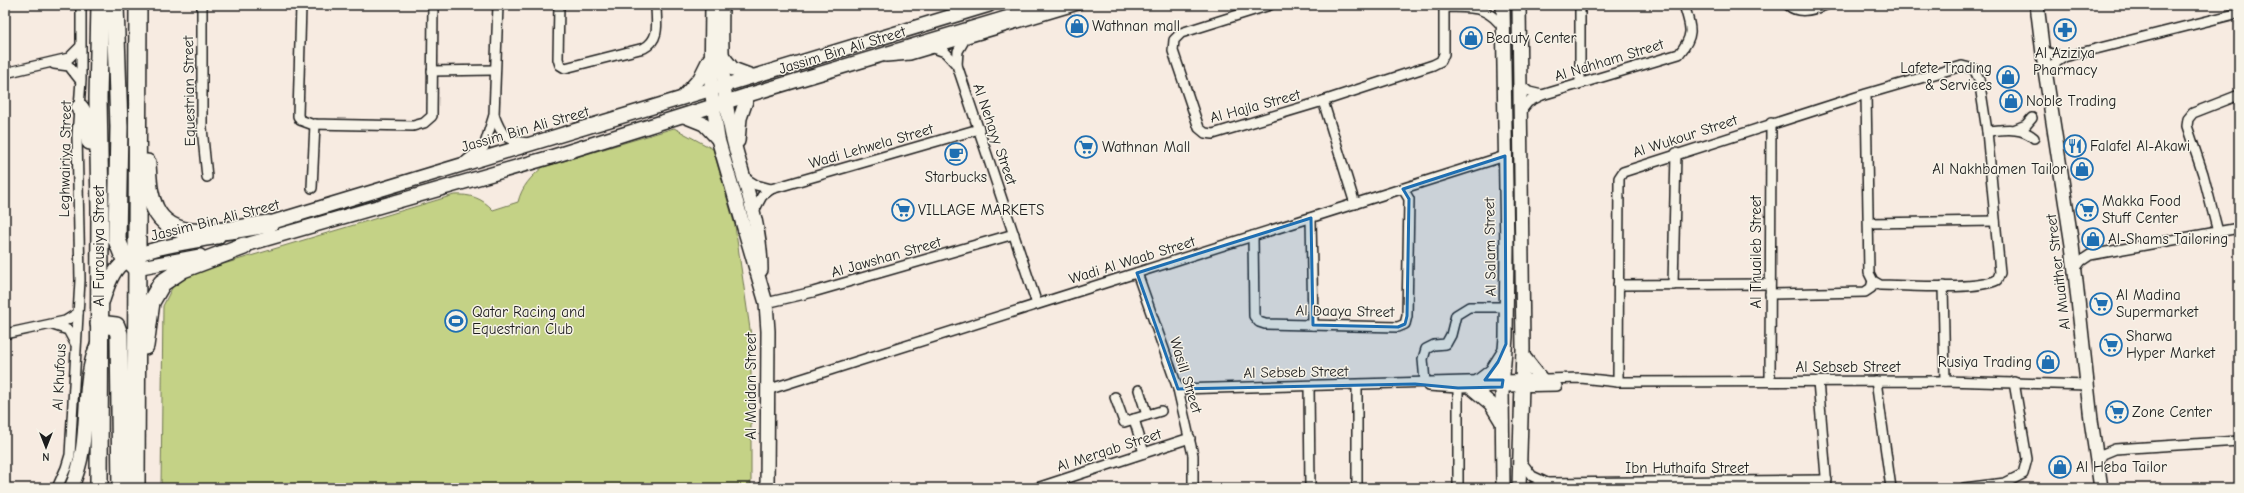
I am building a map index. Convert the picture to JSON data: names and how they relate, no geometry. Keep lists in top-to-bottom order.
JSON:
{
  "streets": {
    "highway": ["Al Furousiya Street"],
    "street": [
      "Jassim Bin Ali Street",
      "Al Nahham Street",
      "Equestrian Street",
      "Al Hajla Street",
      "Al Nehayy Street",
      "Al Wukour Street",
      "Wadi Lehwela Street",
      "Leghwairiya Street",
      "Al Salam Street",
      "Al Thuaileb Street",
      "Al Jawshan Street",
      "Wadi Al Waab Street",
      "Al Muaither Street",
      "Al Daaya Street",
      "Al Sebseb Street",
      "Wasill Street",
      "Al Khufous",
      "Al Maidan Street",
      "Al Merqab Street",
      "Ibn Huthaifa Street"
    ]
  },
  "crossings": [
    ["Jassim Bin Ali Street", "Al Maidan Street"],
    ["Al Nahham Street", "Al Salam Street"],
    ["Al Hajla Street", "Al Salam Street"],
    ["Al Hajla Street", "Wadi Al Waab Street"],
    ["Al Nehayy Street", "Wadi Lehwela Street"],
    ["Al Nehayy Street", "Al Jawshan Street"],
    ["Al Nehayy Street", "Wadi Al Waab Street"],
    ["Al Wukour Street", "Al Thuaileb Street"],
    ["Al Wukour Street", "Al Sebseb Street"],
    ["Wadi Lehwela Street", "Al Maidan Street"],
    ["Leghwairiya Street", "Al Khufous"],
    ["Al Salam Street", "Wadi Al Waab Street"],
    ["Al Salam Street", "Al Sebseb Street"],
    ["Al Thuaileb Street", "Al Sebseb Street"],
    ["Al Jawshan Street", "Al Maidan Street"],
    ["Wadi Al Waab Street", "Al Daaya Street"],
    ["Wadi Al Waab Street", "Wasill Street"],
    ["Wadi Al Waab Street", "Al Maidan Street"],
    ["Al Muaither Street", "Al Sebseb Street"],
    ["Al Sebseb Street", "Wasill Street"],
    ["Wasill Street", "Al Merqab Street"]
  ],
  "places": {
    "shop": [
      "Wathnan mall",
      "Beauty Center",
      "Lafete Trading & Services",
      "Noble Trading",
      "Al Nakhbamen Tailor",
      "Al-Shams Tailoring",
      "Rusiya Trading",
      "Al Heba Tailor"
    ],
    "pharmacy": ["Al Aziziya Pharmacy"],
    "restaurant": ["Falafel Al-Akawi"],
    "supermarket": [
      "Wathnan Mall",
      "VILLAGE MARKETS",
      "Makka Food Stuff Center",
      "Al Madina Supermarket",
      "Sharwa Hyper Market",
      "Zone Center"
    ],
    "cafe": ["Starbucks"],
    "sports": ["Qatar Racing and Equestrian Club"]
  },
  "north": "bottom"
}
